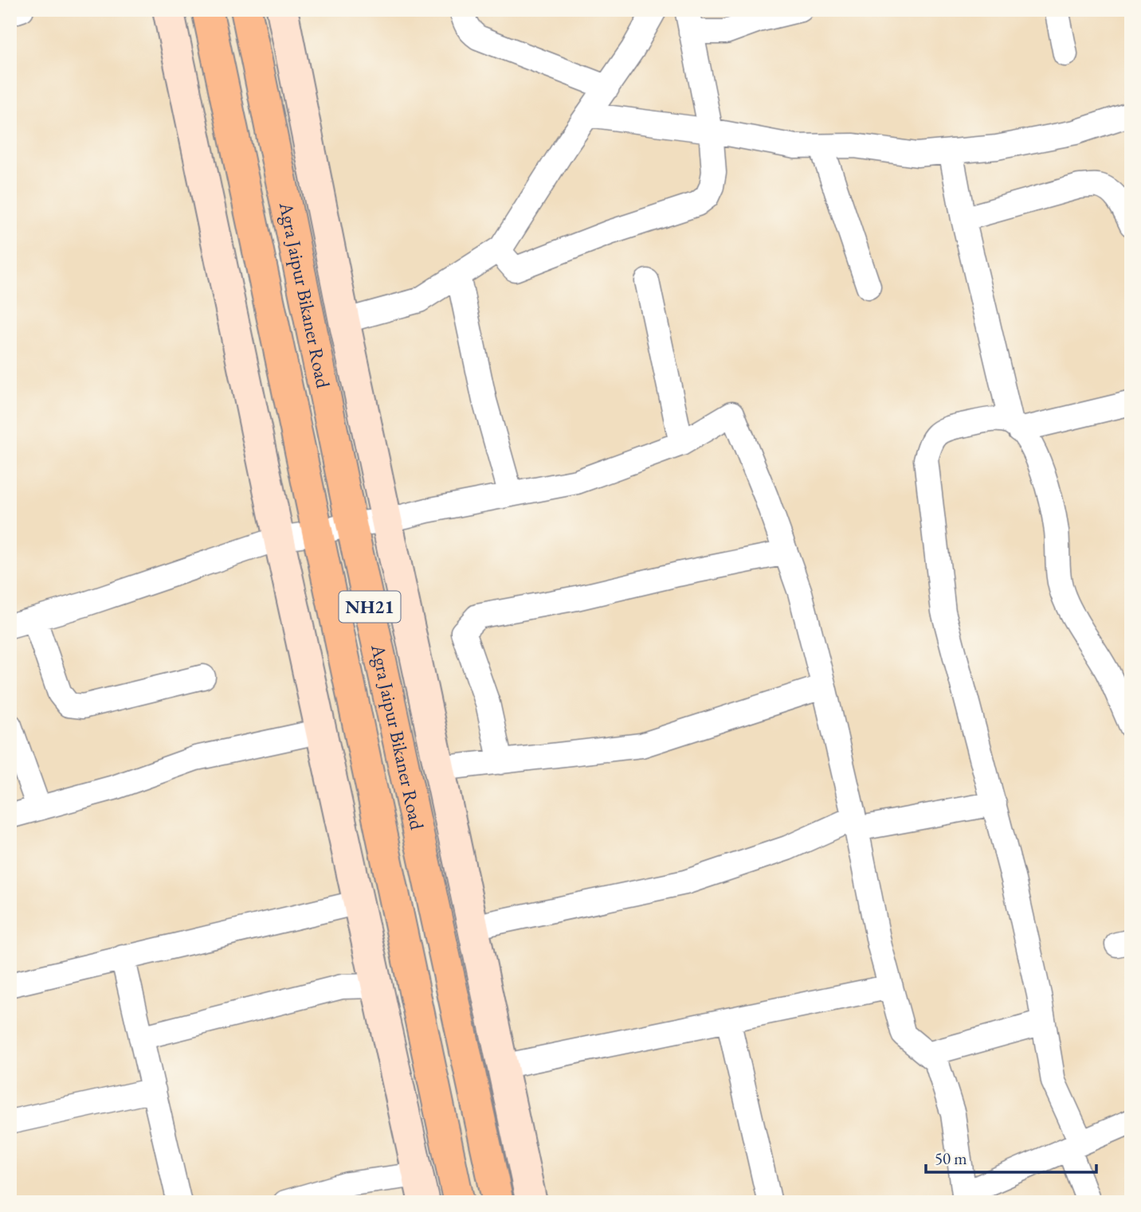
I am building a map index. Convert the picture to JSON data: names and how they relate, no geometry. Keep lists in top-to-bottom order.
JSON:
{
  "streets": {
    "highway": ["Agra Jaipur Bikaner Road", "NH21"]
  },
  "scale_bar": "50 m"
}
